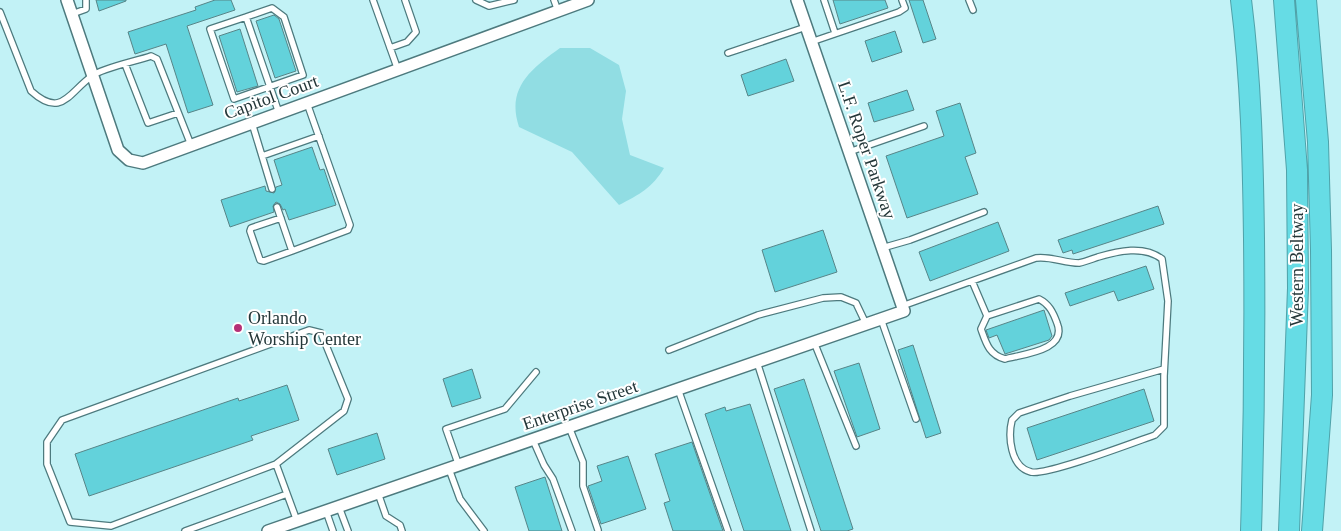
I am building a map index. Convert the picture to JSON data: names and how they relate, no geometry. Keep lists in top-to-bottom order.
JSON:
{
  "streets": {
    "highway": ["Western Beltway"],
    "street": ["Capitol Court", "L.F. Roper Parkway", "Enterprise Street"]
  },
  "crossings": [
    ["L.F. Roper Parkway", "Enterprise Street"]
  ],
  "places": ["Orlando Worship Center"]
}
